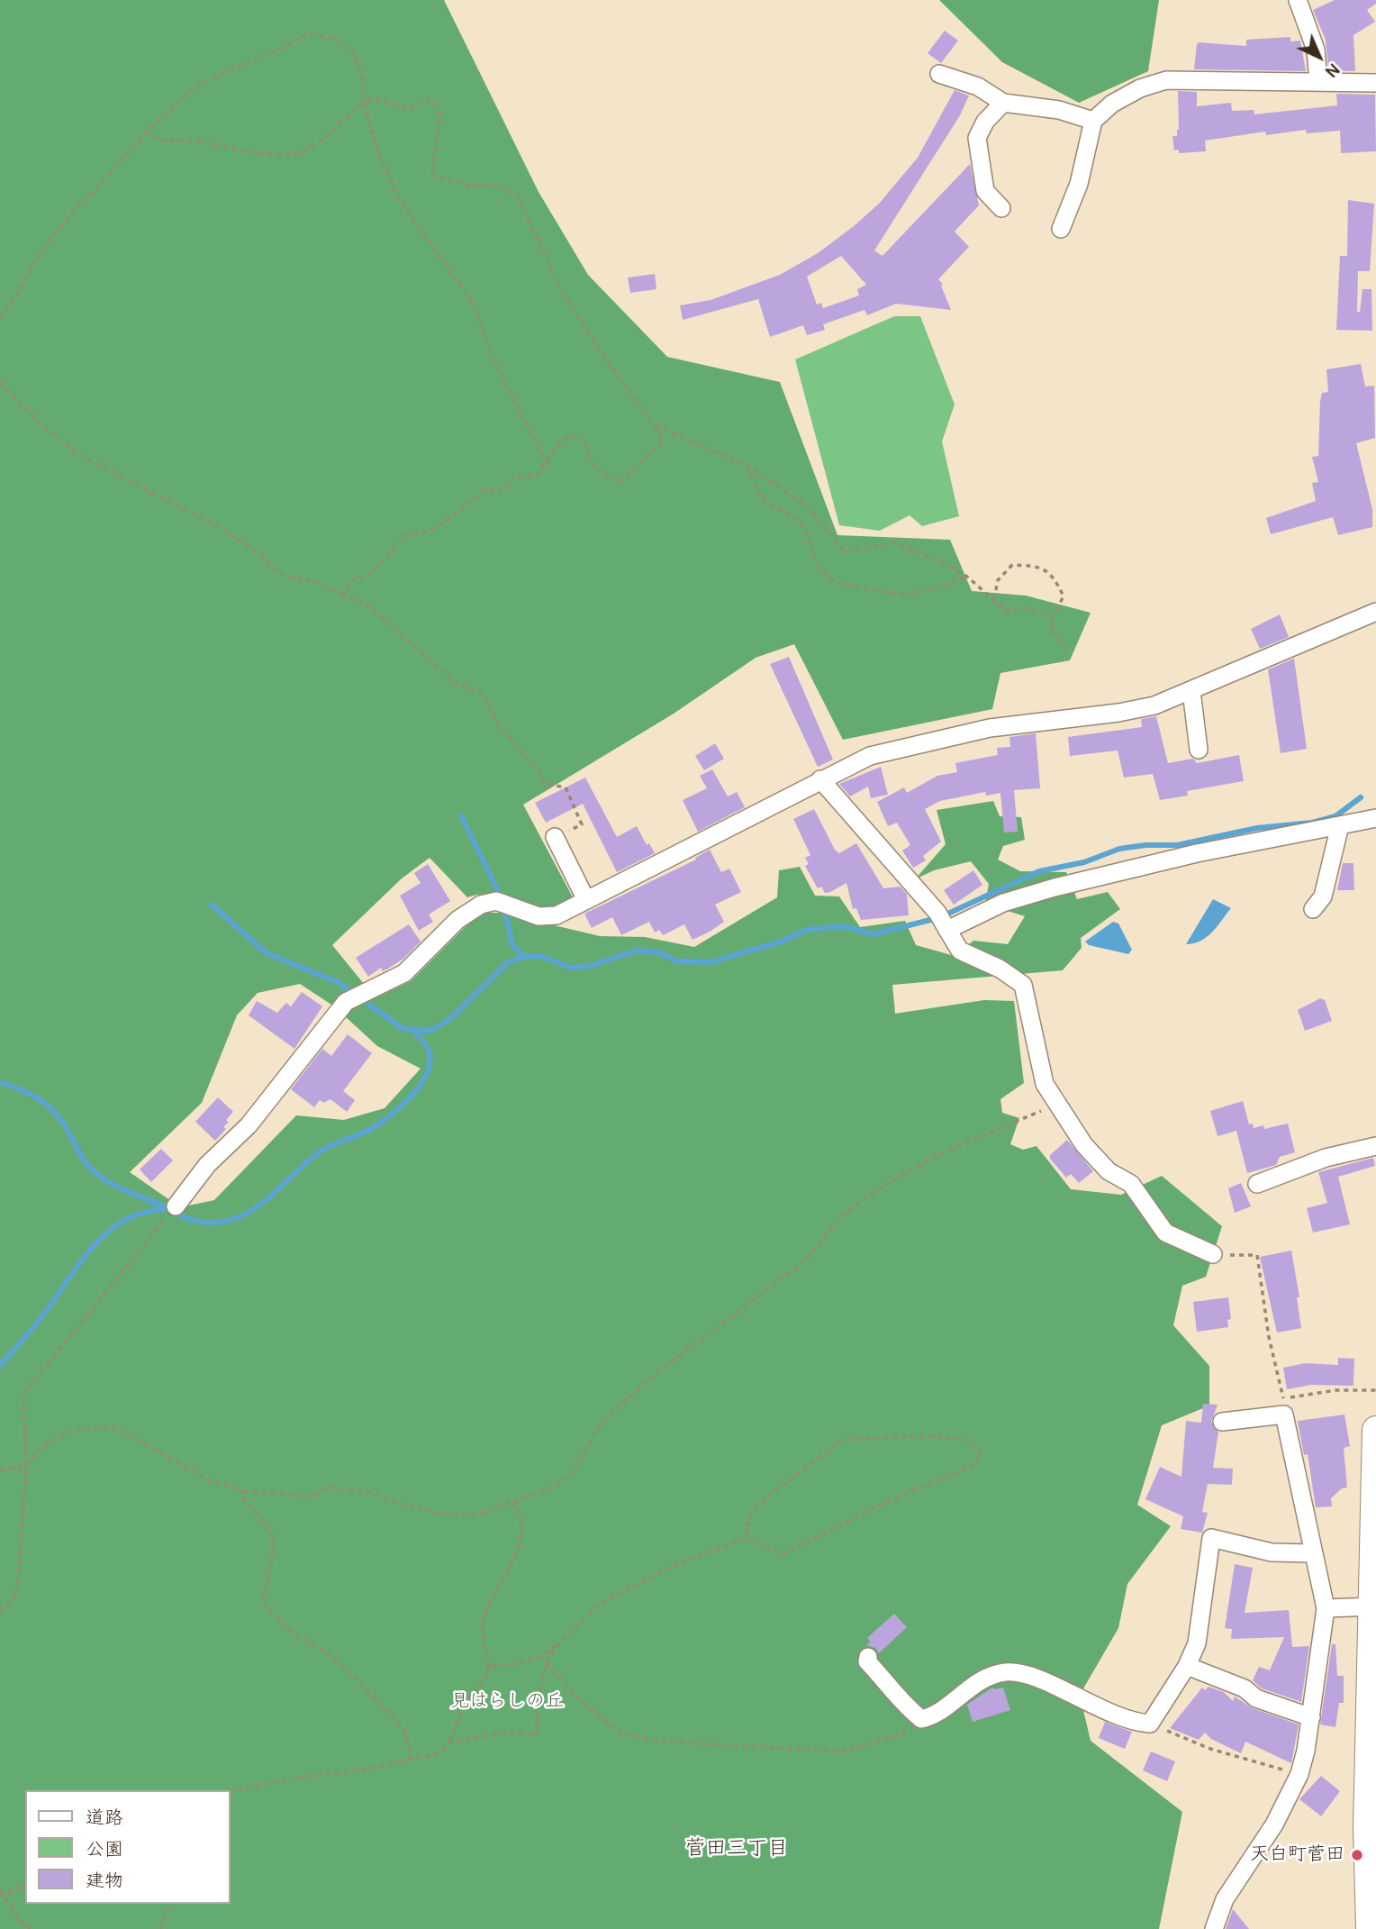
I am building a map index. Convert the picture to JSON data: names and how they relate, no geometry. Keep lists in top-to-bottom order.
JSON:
{
  "districts": ["菅田三丁目"],
  "parks": ["見はらしの丘"],
  "places": ["天白町菅田"],
  "legend": ["道路", "公園", "建物"],
  "north": "bottom right"
}
